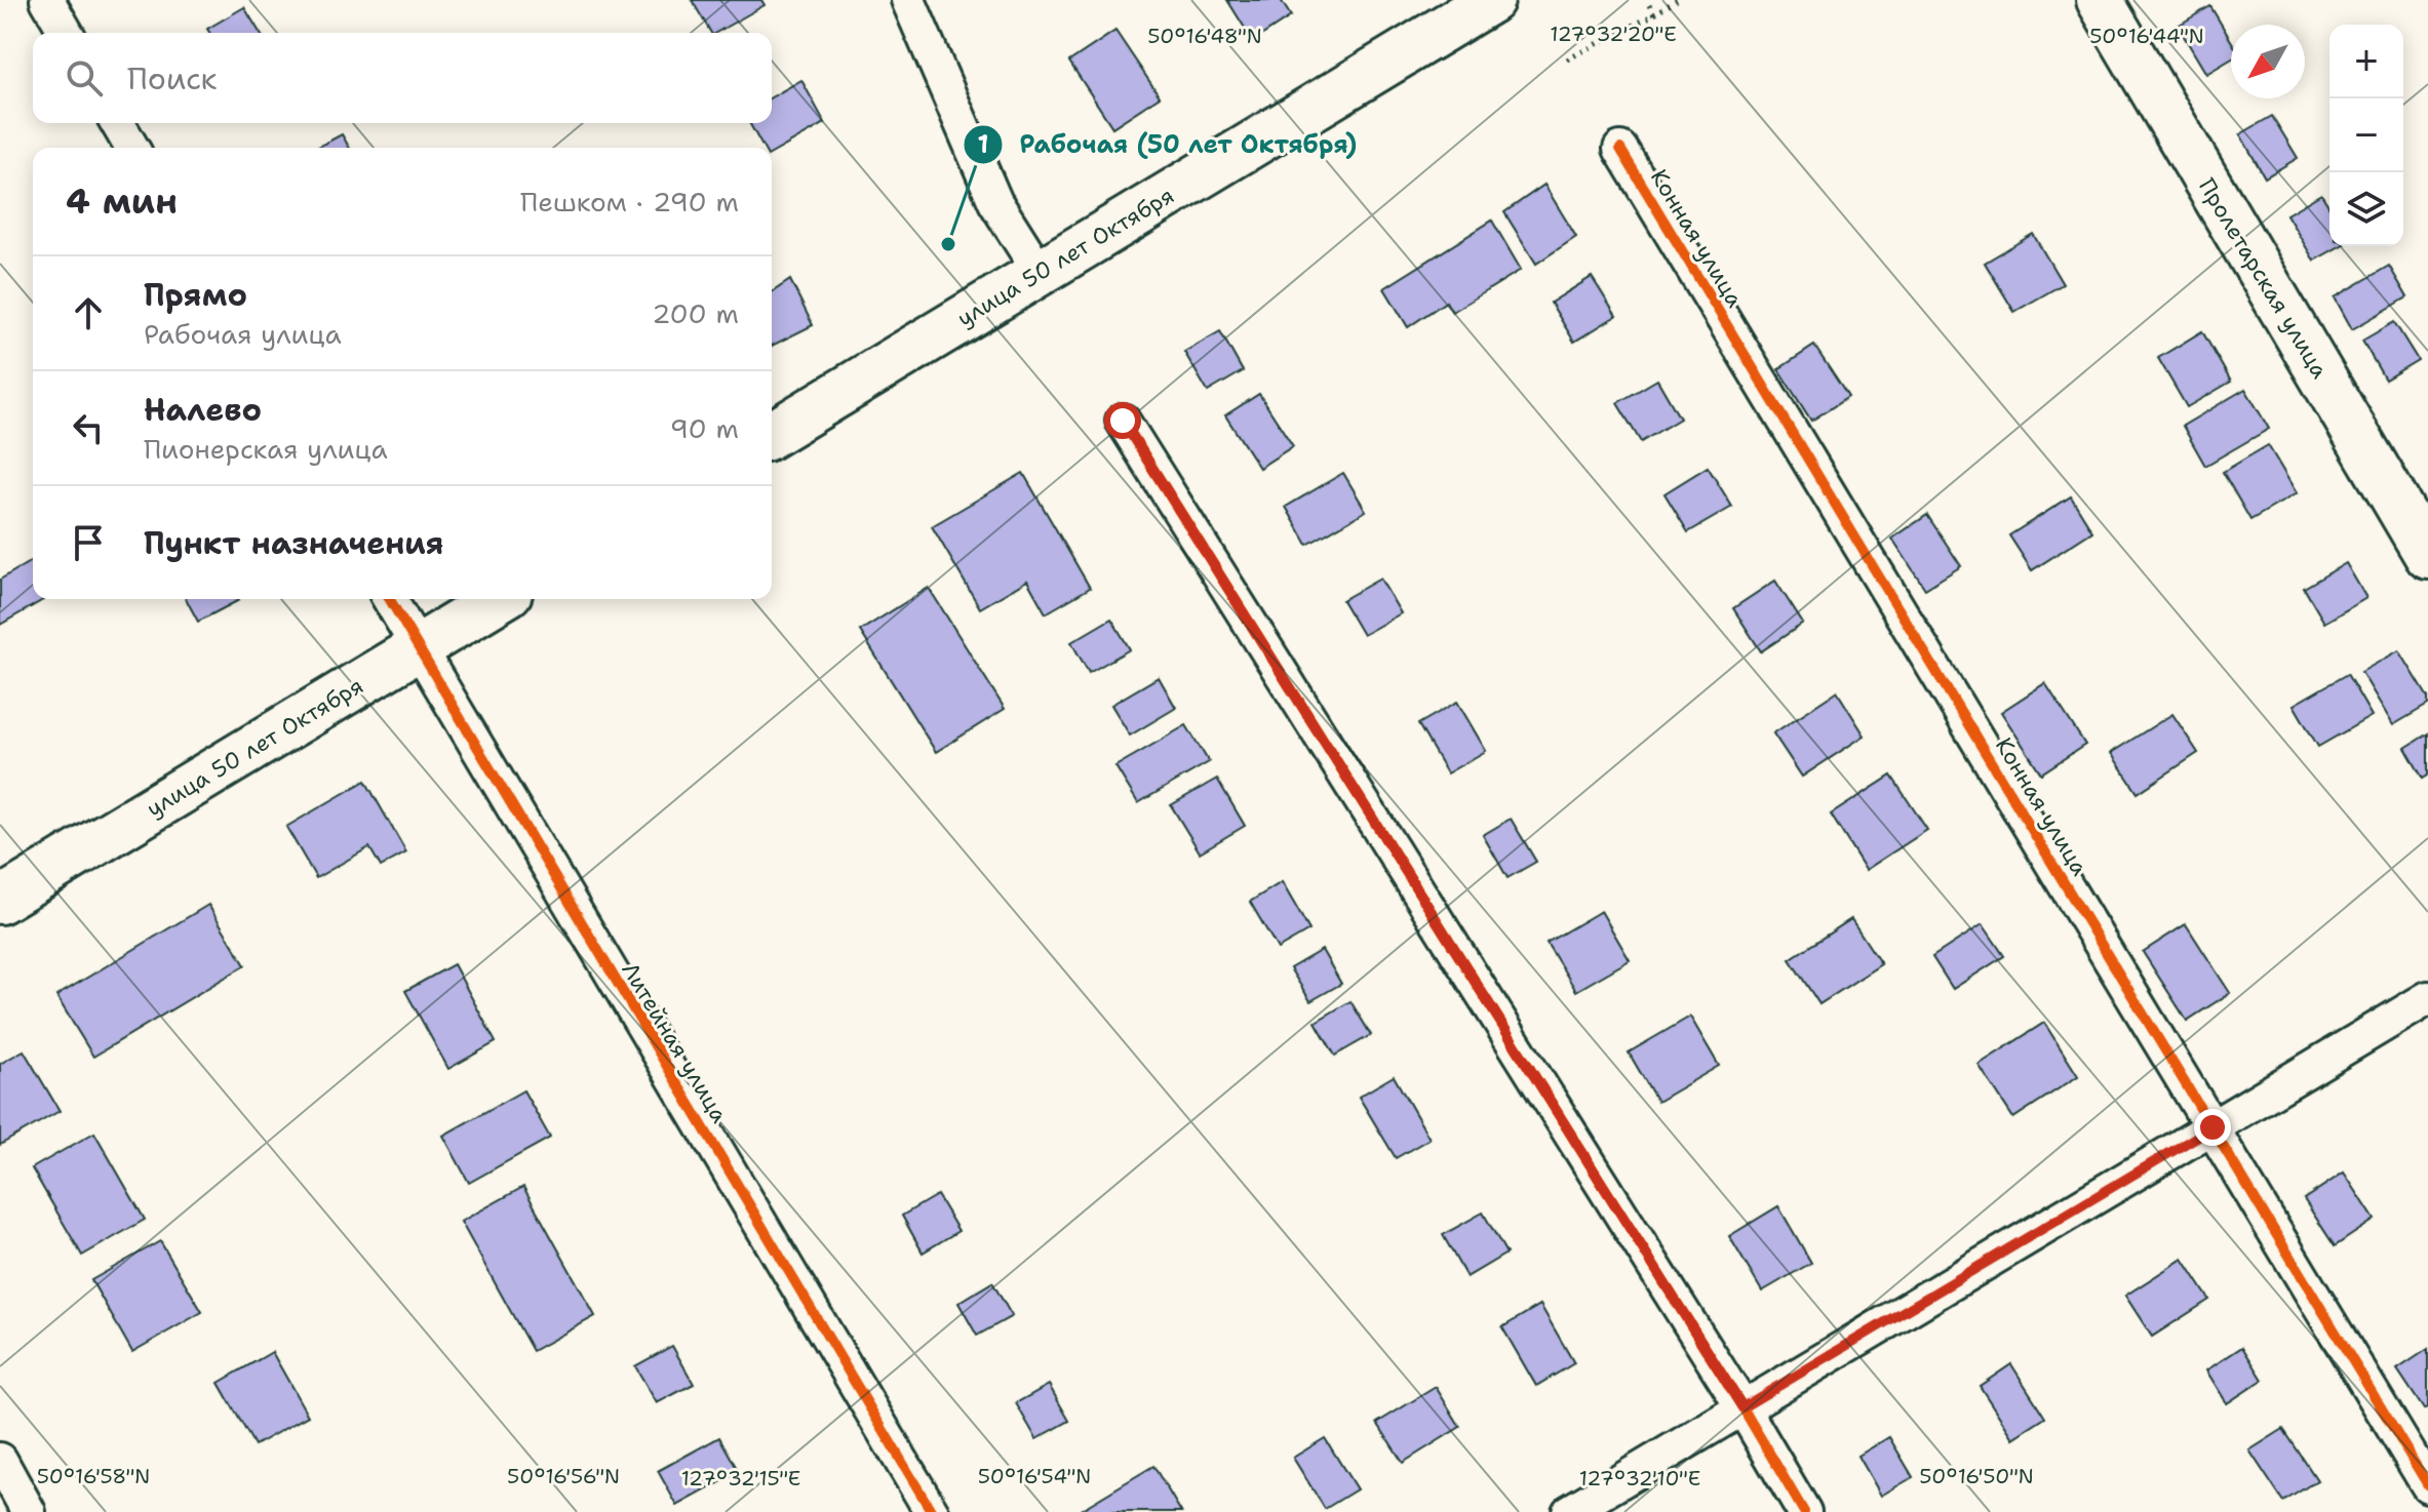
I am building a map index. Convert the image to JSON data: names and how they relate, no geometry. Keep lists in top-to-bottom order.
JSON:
{
  "streets": {
    "main road": ["улица 50 лет Октября", "Пролетарская улица"],
    "street": ["Конная улица", "Литейная улица"]
  },
  "crossings": [
    ["улица 50 лет Октября", "Литейная улица"]
  ],
  "places": ["Рабочая (50 лет Октября)"],
  "north": "bottom left",
  "page": {
    "map_buttons": ["+", "−"],
    "search": "Поиск",
    "heading": ["4 мин", "Пешком · 290 m"],
    "list": [
      ["Прямо", "Рабочая улица", "200 m"],
      ["Налево", "Пионерская улица", "90 m"],
      "Пункт назначения"
    ]
  },
  "coordinates": [
    "127°32'20\"E",
    "50°16'48\"N",
    "50°16'44\"N",
    "50°16'58\"N",
    "50°16'56\"N",
    "50°16'54\"N",
    "50°16'50\"N",
    "127°32'15\"E",
    "127°32'10\"E"
  ]
}
